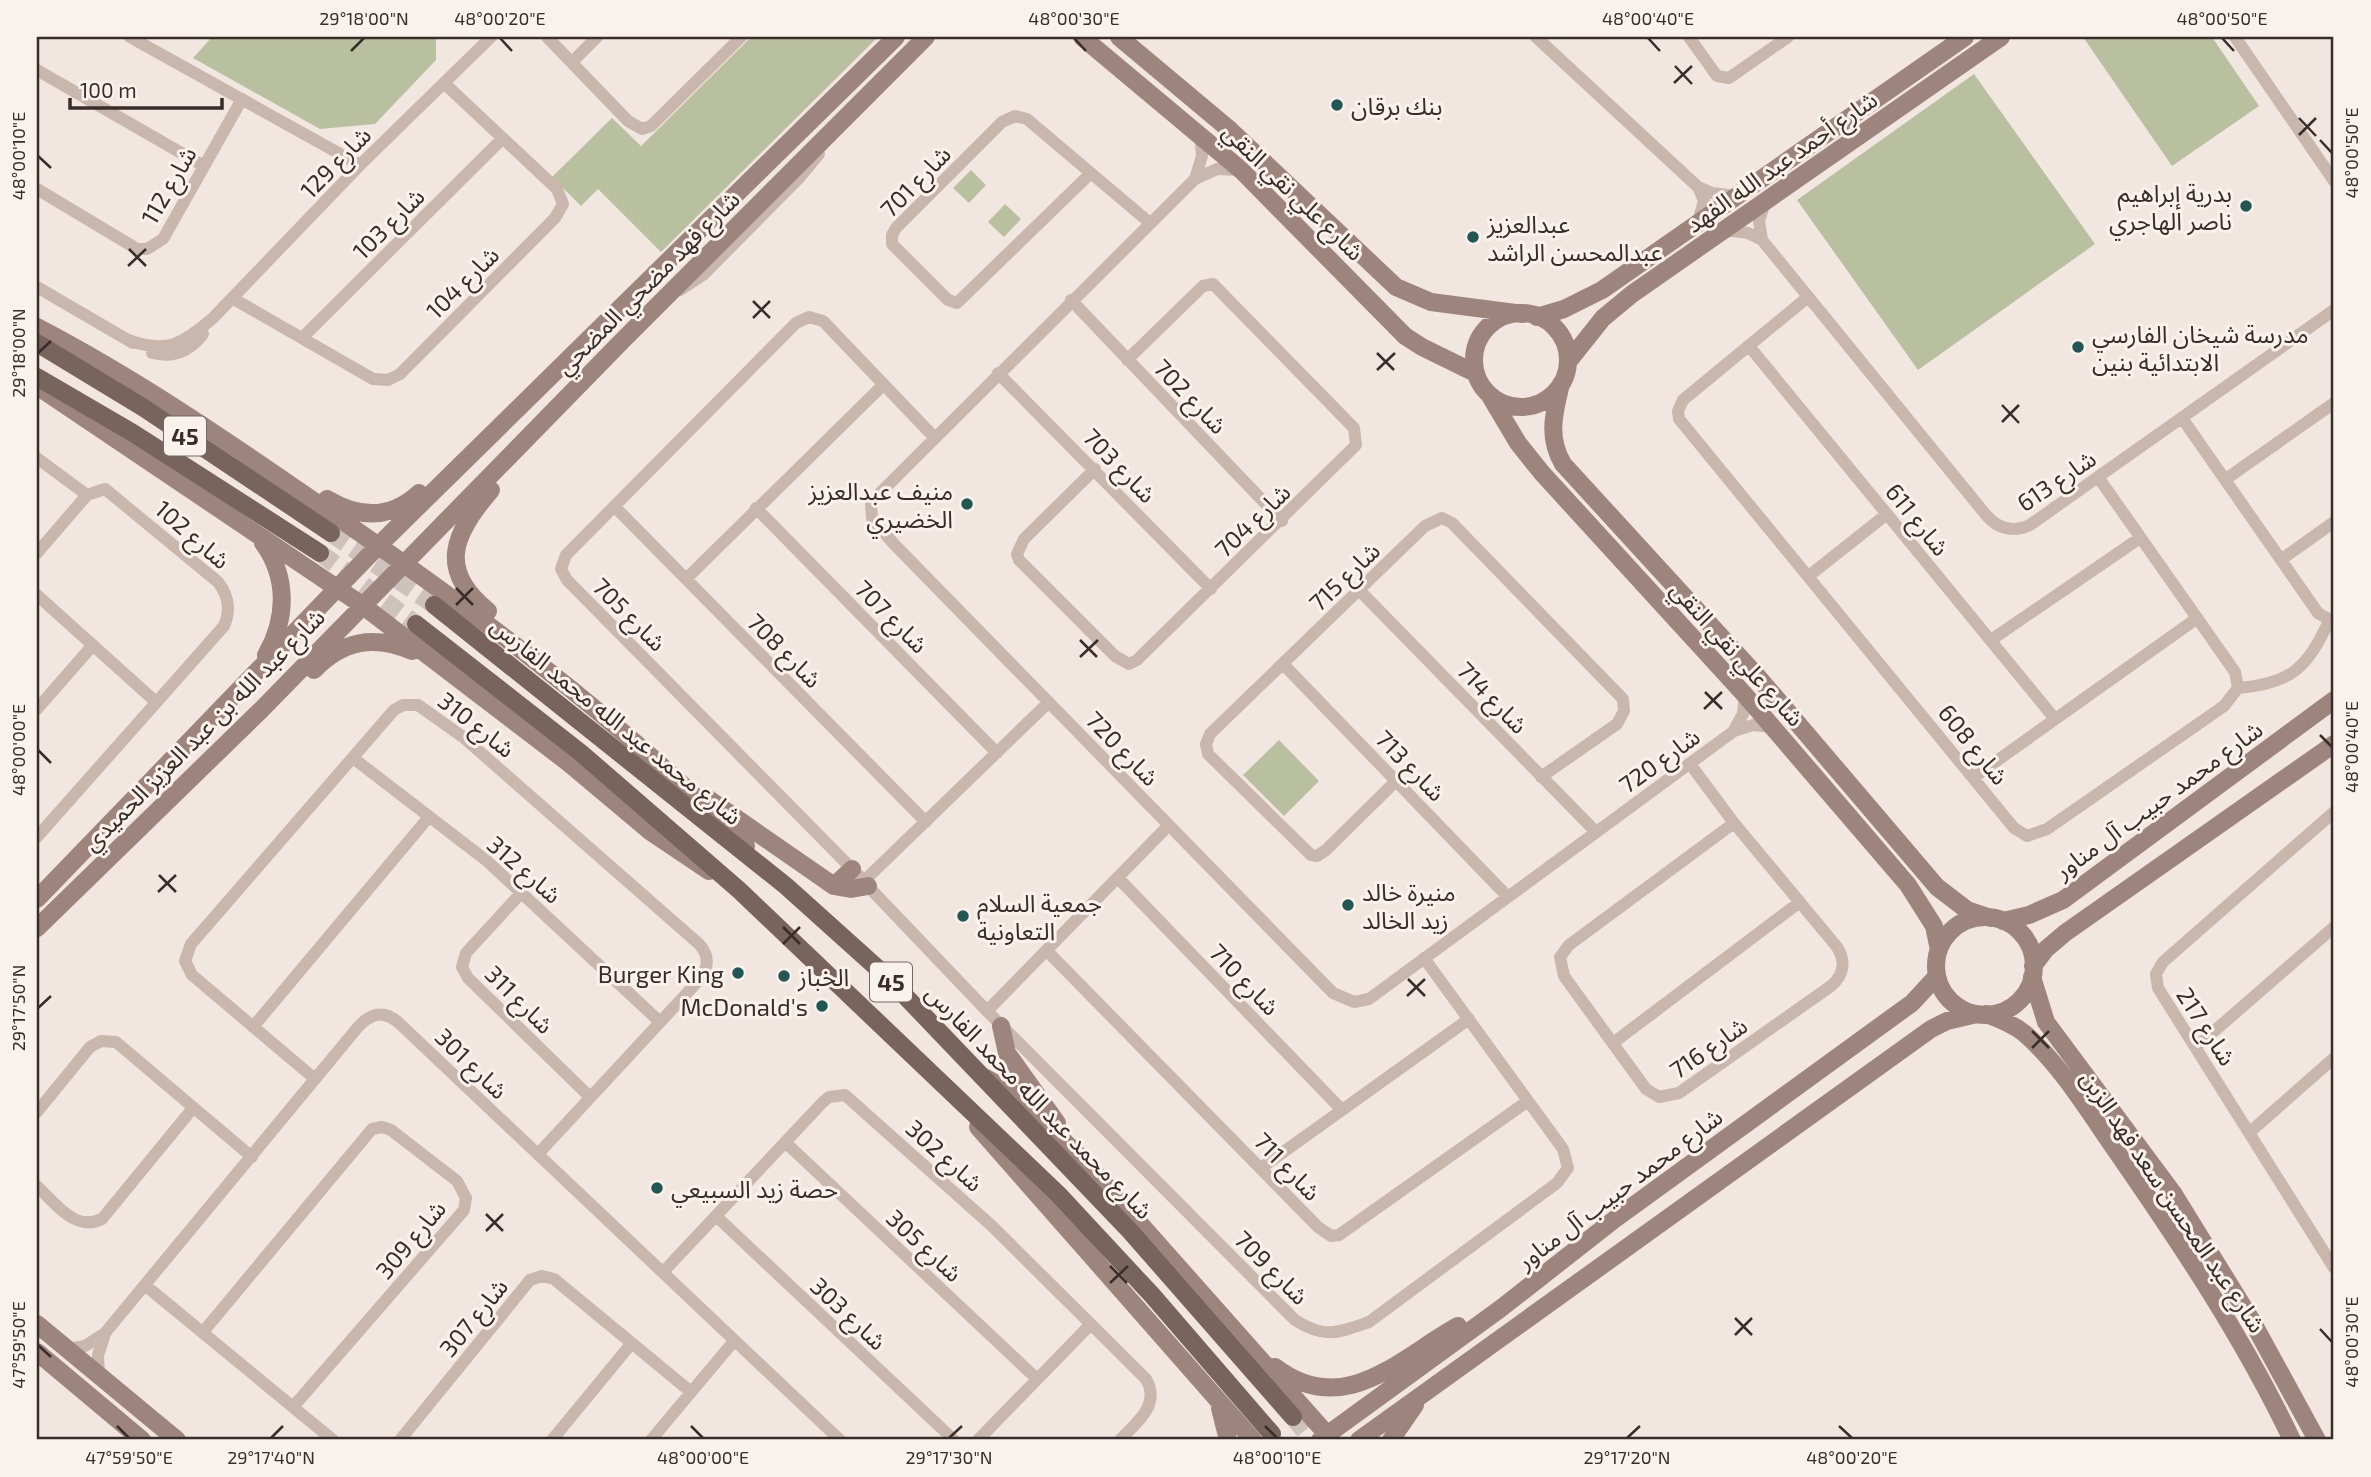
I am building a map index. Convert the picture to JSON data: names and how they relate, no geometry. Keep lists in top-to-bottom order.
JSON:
{
  "streets": {
    "main road": ["45", "شارع محمد عبد الله محمد الفارس"],
    "street": [
      "شارع أحمد عبد الله الفهد",
      "شارع 129",
      "شارع 701",
      "شارع 112",
      "شارع علي نقي النقي",
      "شارع 103",
      "شارع 104",
      "شارع فهد مضحي المضحي",
      "شارع 702",
      "شارع 703",
      "شارع 613",
      "شارع 611",
      "شارع 704",
      "شارع 102",
      "شارع 715",
      "شارع 705",
      "شارع 707",
      "شارع 708",
      "شارع 714",
      "شارع 310",
      "شارع عبد الله بن عبد العزيز الحميدي",
      "شارع 608",
      "شارع 720",
      "شارع 713",
      "شارع محمد حبيب آل مناور",
      "شارع 312",
      "شارع 710",
      "شارع 311",
      "شارع 217",
      "شارع 716",
      "شارع 301",
      "شارع 302",
      "شارع 711",
      "شارع عبد المحسن سعد فهد الزبن",
      "شارع 309",
      "شارع 305",
      "شارع 709",
      "شارع 303",
      "شارع 307"
    ]
  },
  "crossings": [
    ["شارع أحمد عبد الله الفهد", "شارع علي نقي النقي"],
    ["شارع 129", "شارع 104"],
    ["شارع 701", "شارع 720"],
    ["شارع علي نقي النقي", "شارع 720"],
    ["شارع علي نقي النقي", "شارع محمد حبيب آل مناور"],
    ["شارع علي نقي النقي", "شارع عبد المحسن سعد فهد الزبن"],
    ["شارع 103", "شارع 104"],
    ["شارع فهد مضحي المضحي", "شارع عبد الله بن عبد العزيز الحميدي"],
    ["شارع 702", "شارع 704"],
    ["شارع 702", "شارع 720"],
    ["شارع 703", "شارع 704"],
    ["شارع 703", "شارع 720"],
    ["شارع 613", "شارع 608"],
    ["شارع 611", "شارع 608"],
    ["شارع 715", "شارع 714"],
    ["شارع 715", "شارع 713"],
    ["شارع 705", "شارع 708"],
    ["شارع 705", "شارع 720"],
    ["شارع 705", "شارع 709"],
    ["شارع 714", "شارع 720"],
    ["شارع 310", "شارع 312"],
    ["شارع 310", "شارع 311"],
    ["شارع 310", "شارع 301"],
    ["شارع 720", "شارع 713"],
    ["شارع 720", "شارع 716"],
    ["شارع 720", "شارع 709"],
    ["شارع محمد حبيب آل مناور", "شارع عبد المحسن سعد فهد الزبن"],
    ["شارع 312", "شارع 311"],
    ["شارع 301", "شارع 302"],
    ["شارع 302", "شارع 305"],
    ["شارع 302", "شارع 303"],
    ["شارع 711", "شارع 709"]
  ],
  "places": [
    "بنك برقان",
    "بدرية إبراهيم ناصر الهاجري",
    "عبدالعزيز عبدالمحسن الراشد",
    "مدرسة شيخان الفارسي الابتدائية بنين",
    "منيف عبدالعزيز الخضيري",
    "منيرة خالد زيد الخالد",
    "جمعية السلام التعاونية",
    "Burger King",
    "الخباز",
    "McDonald's",
    "حصة زيد السبيعي"
  ],
  "scale_bar": "100 m",
  "coordinates": [
    "29°18'00\"N",
    "48°00'20\"E",
    "48°00'30\"E",
    "48°00'40\"E",
    "48°00'50\"E",
    "48°00'10\"E",
    "48°00'00\"E",
    "29°17'50\"N",
    "47°59'50\"E",
    "29°17'40\"N",
    "29°17'30\"N",
    "29°17'20\"N"
  ]
}
